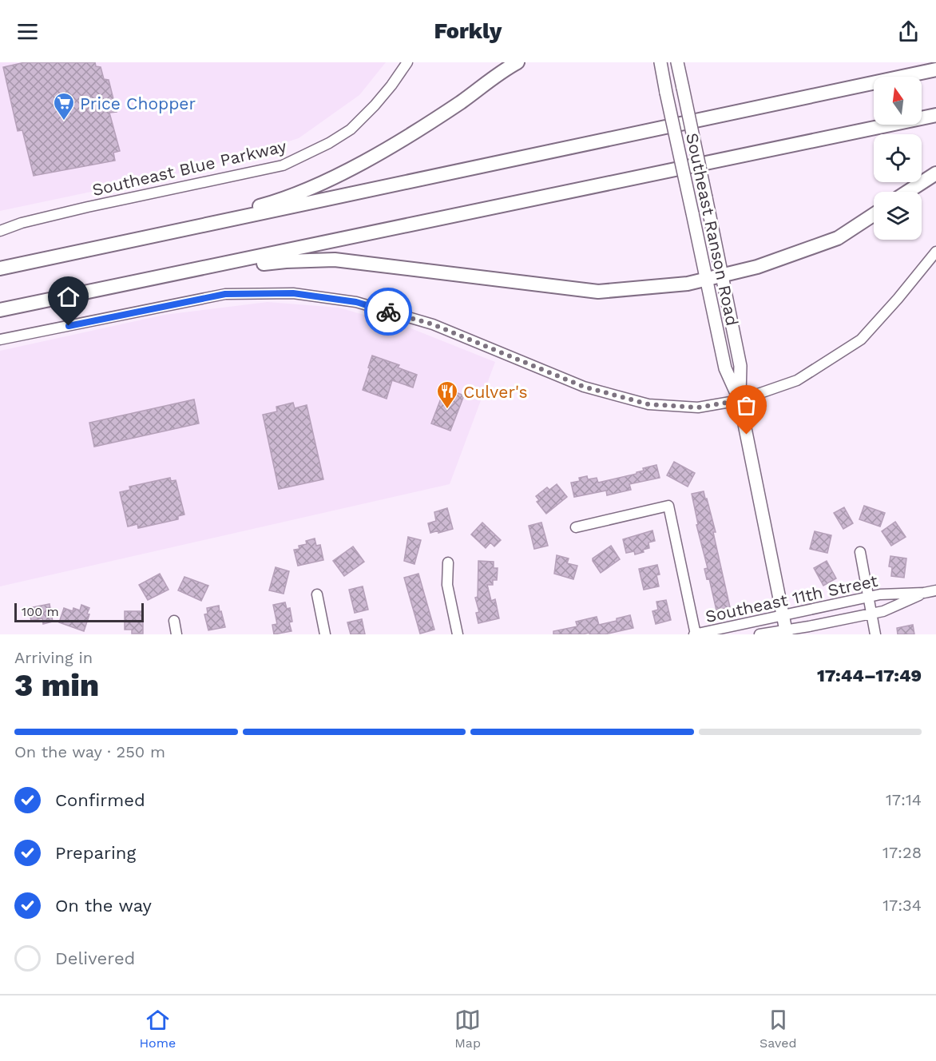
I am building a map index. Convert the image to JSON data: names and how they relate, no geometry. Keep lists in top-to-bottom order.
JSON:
{
  "streets": {
    "main road": ["Southeast Ranson Road"],
    "street": ["Southeast Blue Parkway", "Southeast 11th Street"]
  },
  "crossings": [
    ["Southeast Ranson Road", "Southeast 11th Street"]
  ],
  "places": {
    "supermarket": ["Price Chopper"],
    "restaurant": ["Culver's"]
  },
  "scale_bar": "100 m",
  "north": "top",
  "page": {
    "header": "Forkly",
    "scale": "100 m",
    "heading": ["3 min", "Arriving in", "17:44–17:49"],
    "bar": "On the way · 250 m",
    "list": [
      ["Confirmed", "17:14"],
      ["Preparing", "17:28"],
      ["On the way", "17:34"],
      "Delivered"
    ],
    "tabs": ["Home", "Map", "Saved"]
  }
}
